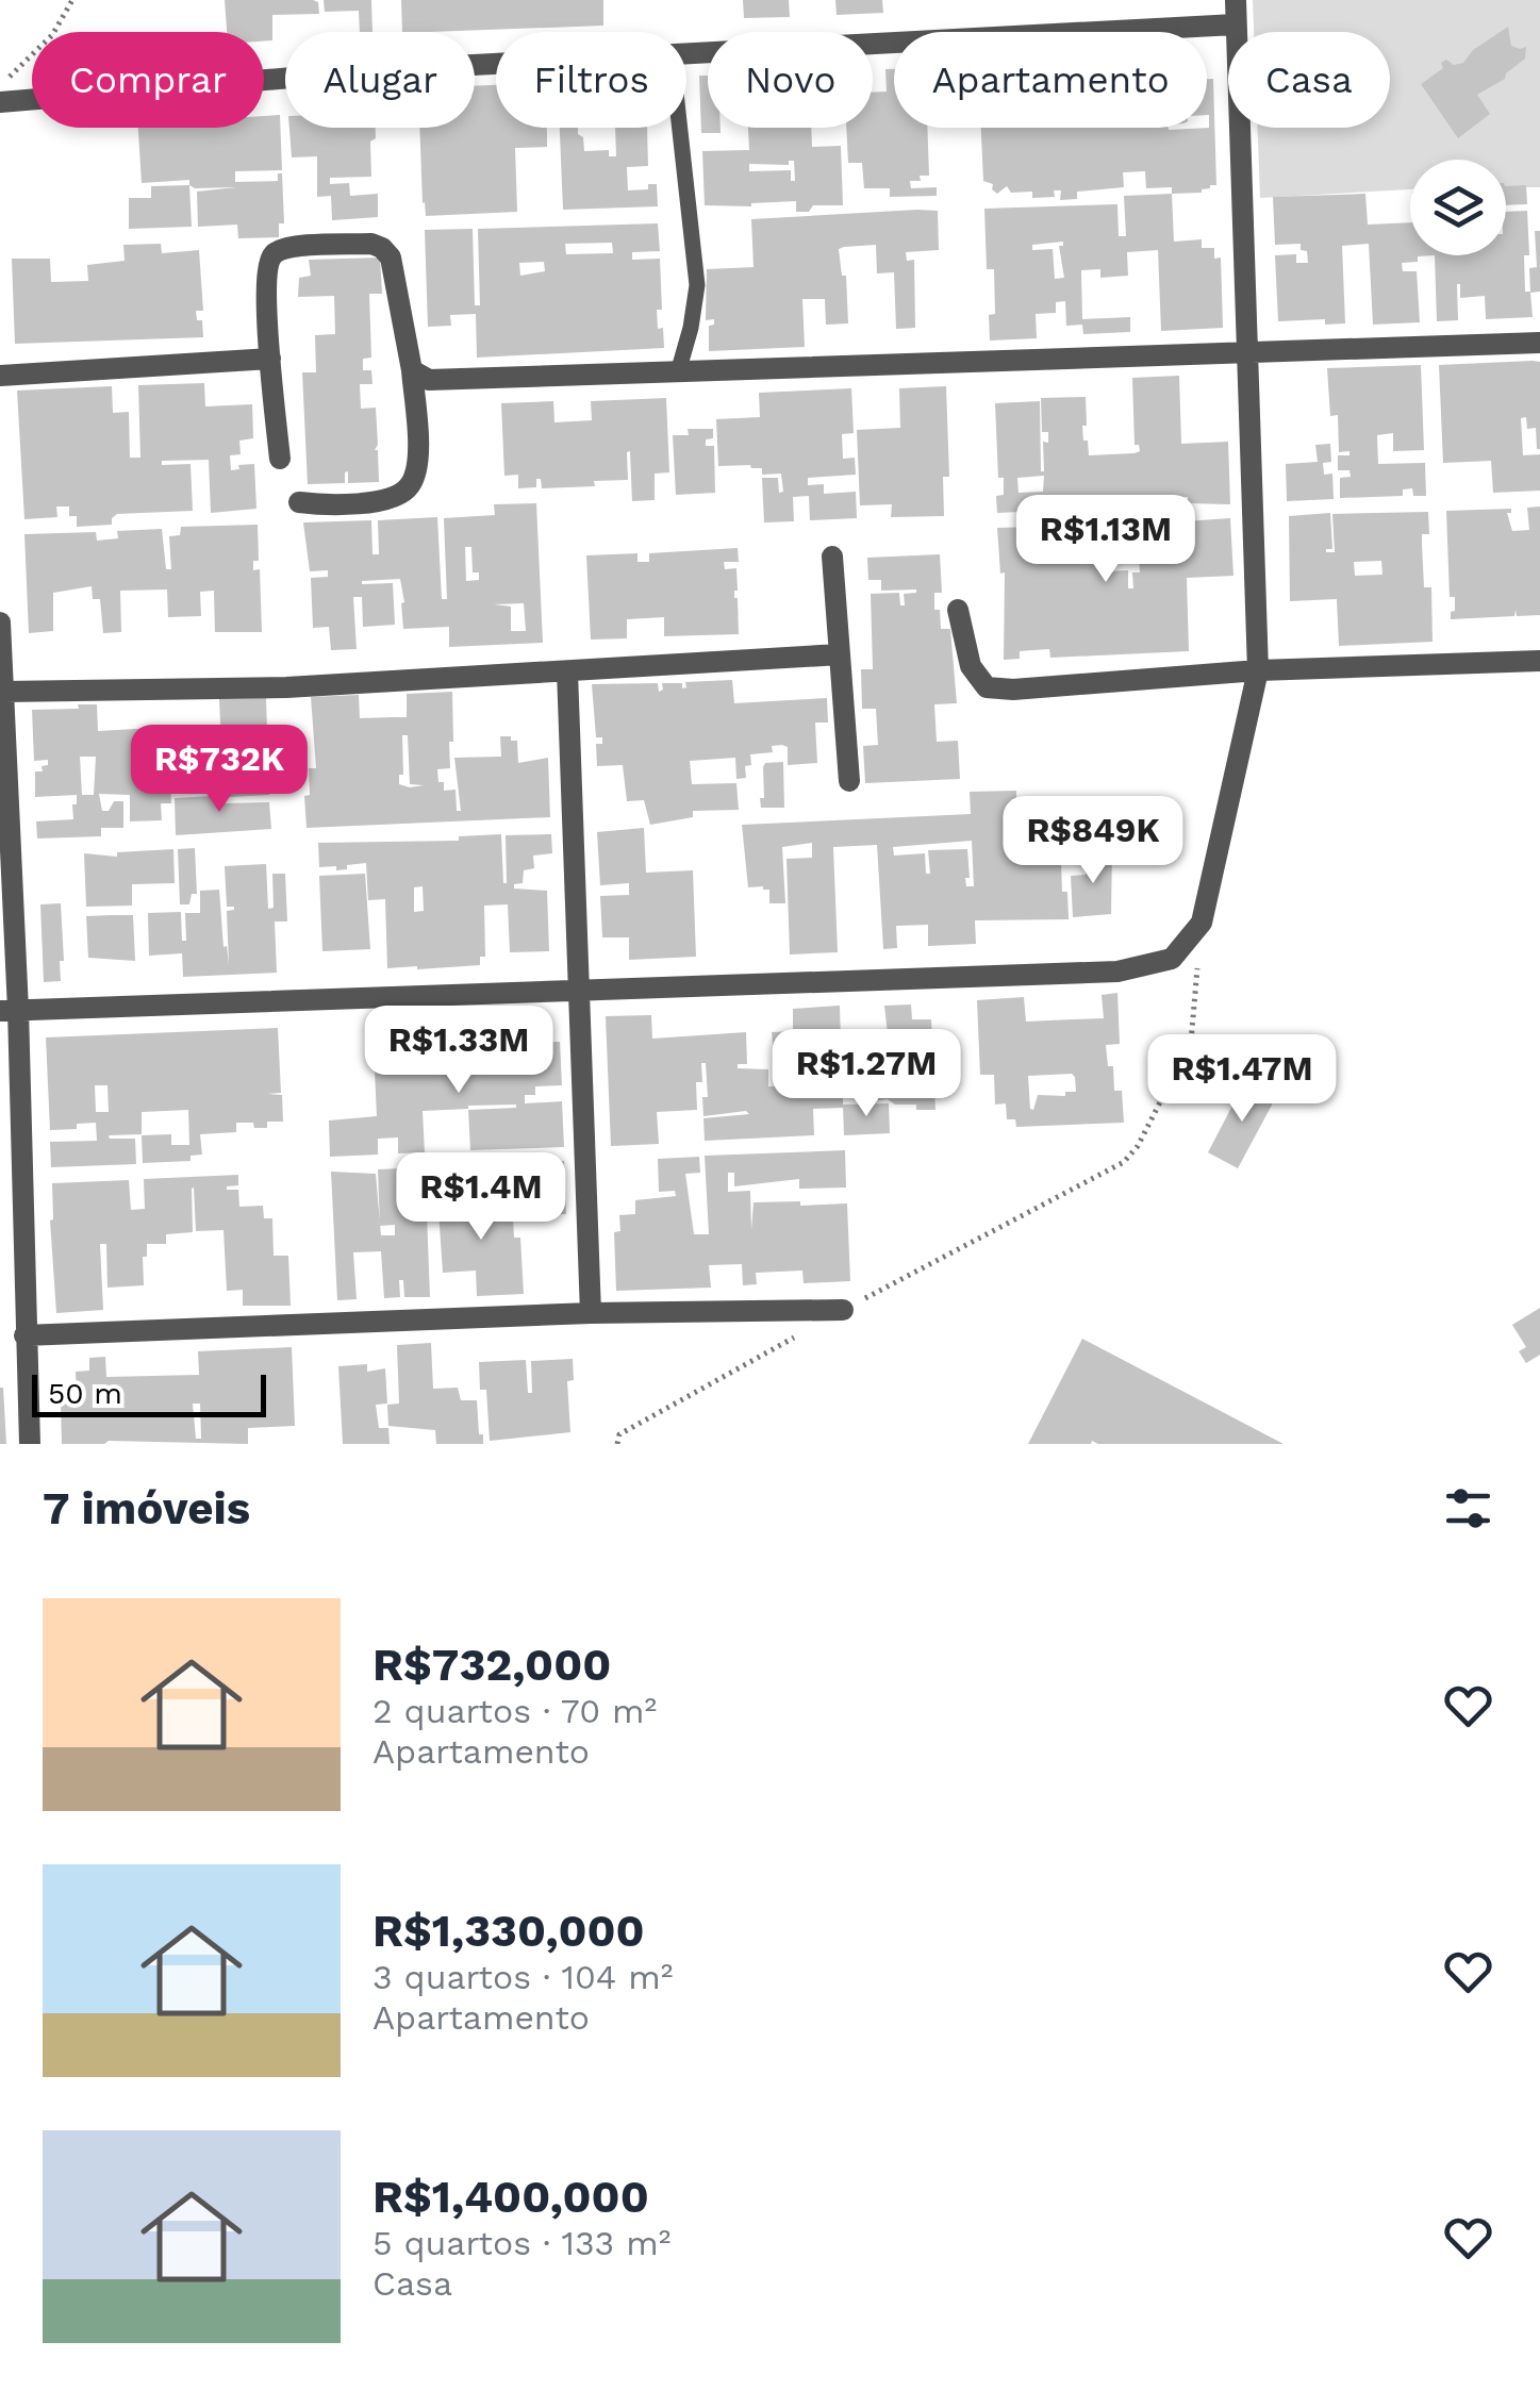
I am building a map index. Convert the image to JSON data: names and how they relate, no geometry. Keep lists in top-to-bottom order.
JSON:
{
  "scale_bar": "50 m",
  "page": {
    "chip": [
      "Comprar",
      "Alugar",
      "Filtros",
      "Novo",
      "Apartamento",
      "Casa"
    ],
    "price": [
      "R$1.13M",
      "R$732K",
      "R$849K",
      "R$1.33M",
      "R$1.27M",
      "R$1.47M",
      "R$1.4M"
    ],
    "scale": "50 m",
    "heading": "7 imóveis",
    "list": [
      {
        "name": "R$732,000",
        "note": "2 quartos · 70 m² · Apartamento"
      },
      {
        "name": "R$1,330,000",
        "note": "3 quartos · 104 m² · Apartamento"
      },
      {
        "name": "R$1,400,000",
        "note": "5 quartos · 133 m² · Casa"
      }
    ]
  }
}
